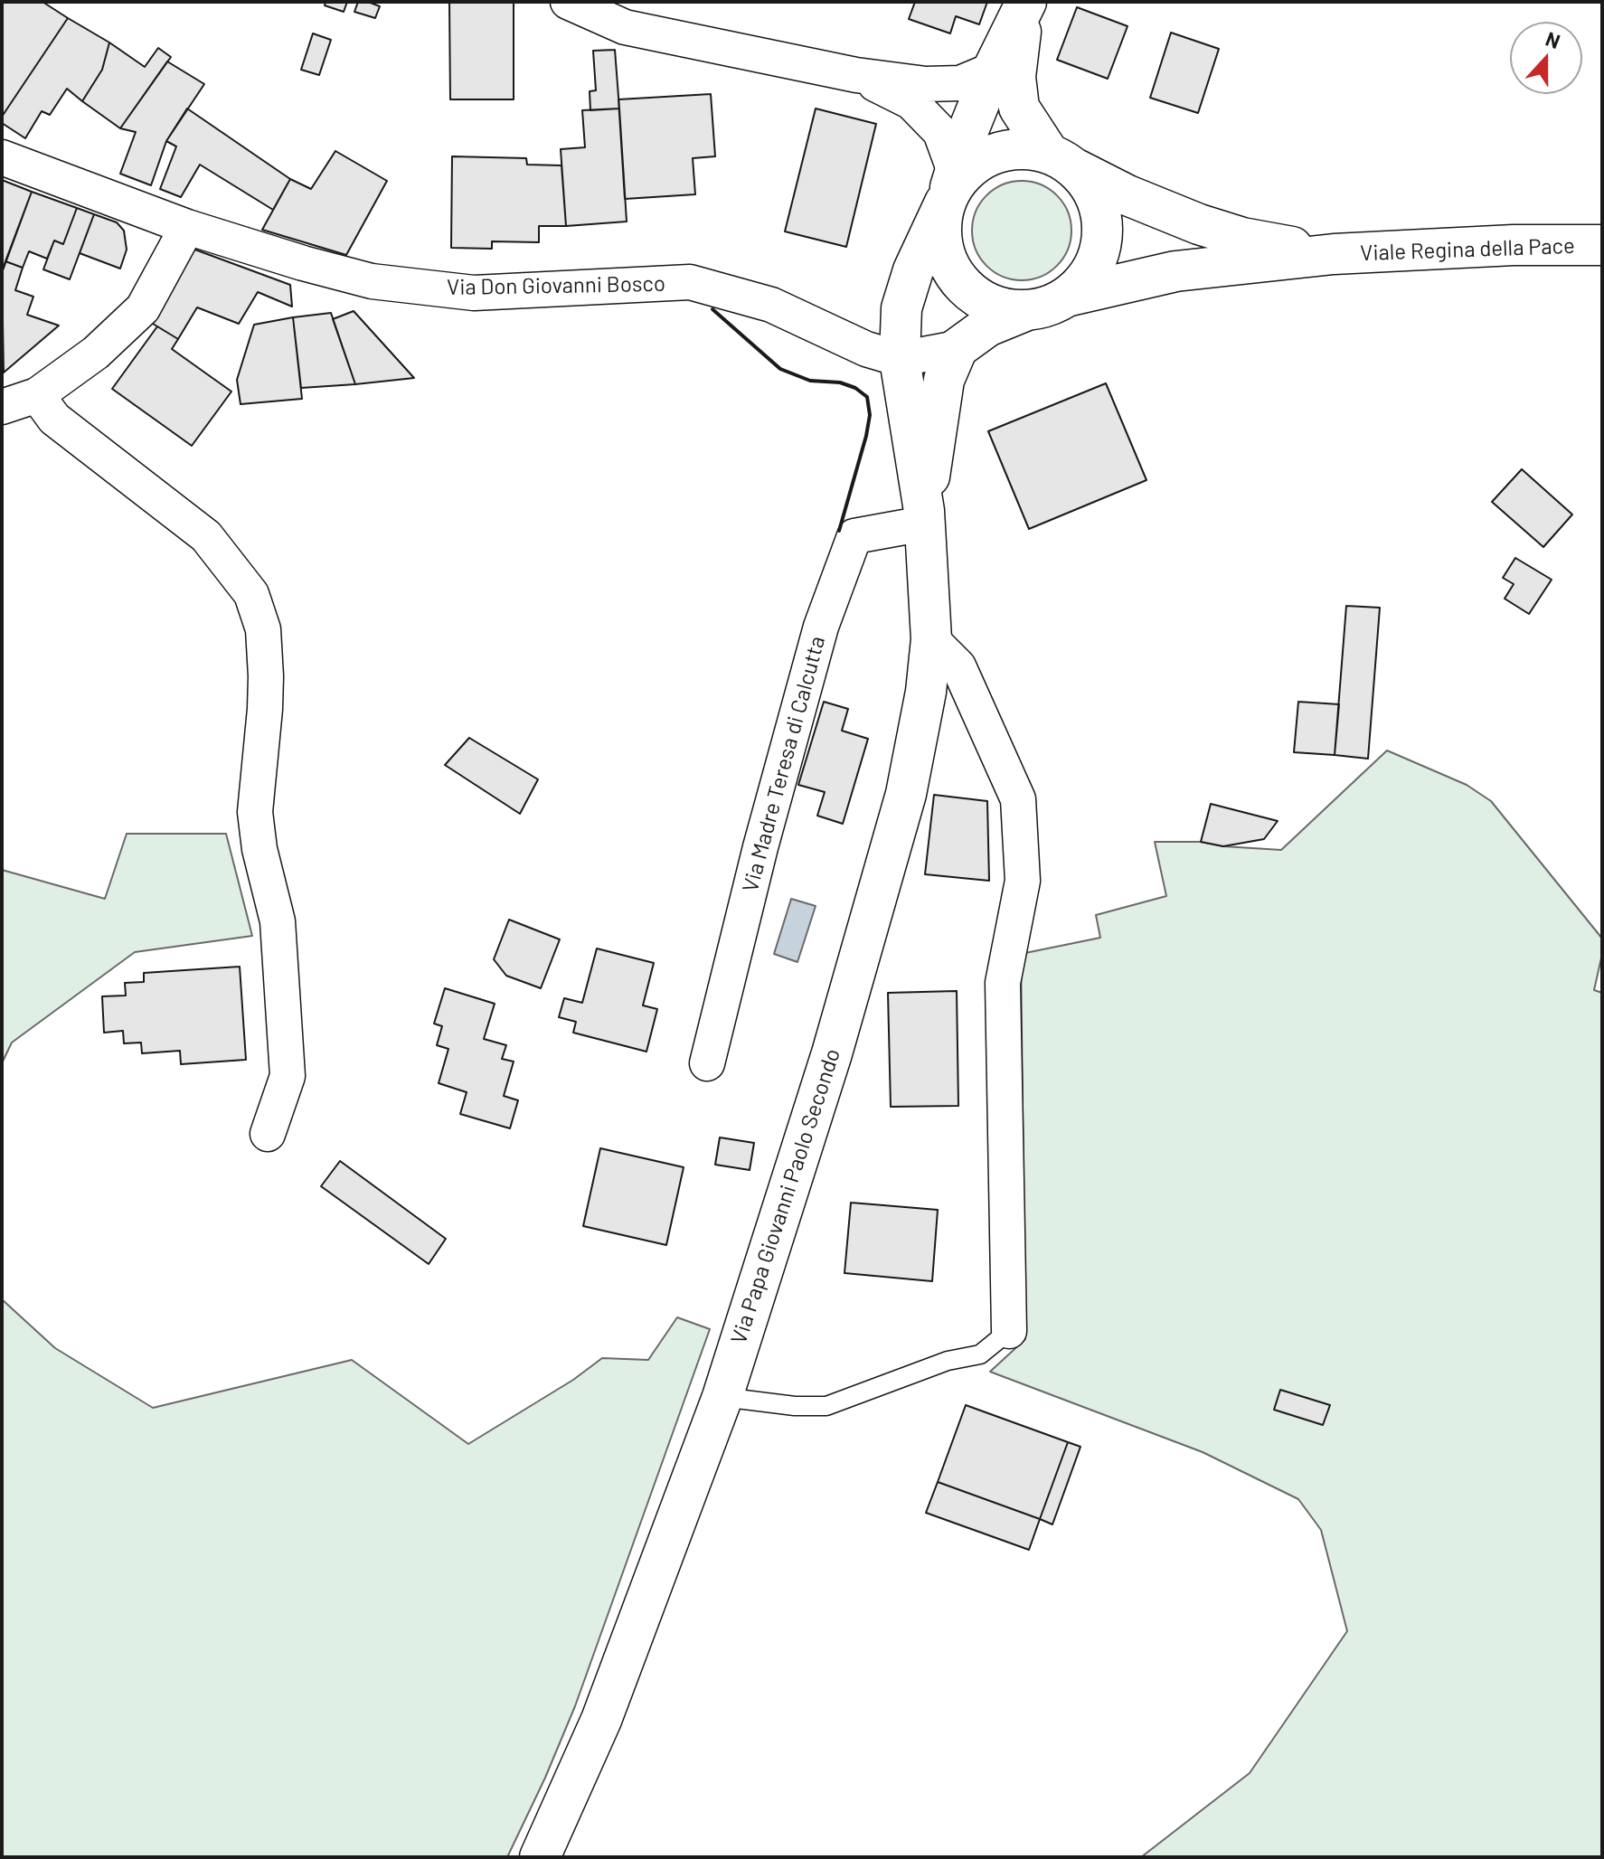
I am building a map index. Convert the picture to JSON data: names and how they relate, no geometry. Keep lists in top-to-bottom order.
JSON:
{
  "streets": {
    "main road": ["Viale Regina della Pace", "Via Papa Giovanni Paolo Secondo"],
    "street": ["Via Don Giovanni Bosco", "Via Madre Teresa di Calcutta"]
  },
  "crossings": [
    ["Via Madre Teresa di Calcutta", "Via Papa Giovanni Paolo Secondo"]
  ],
  "north": "top"
}
